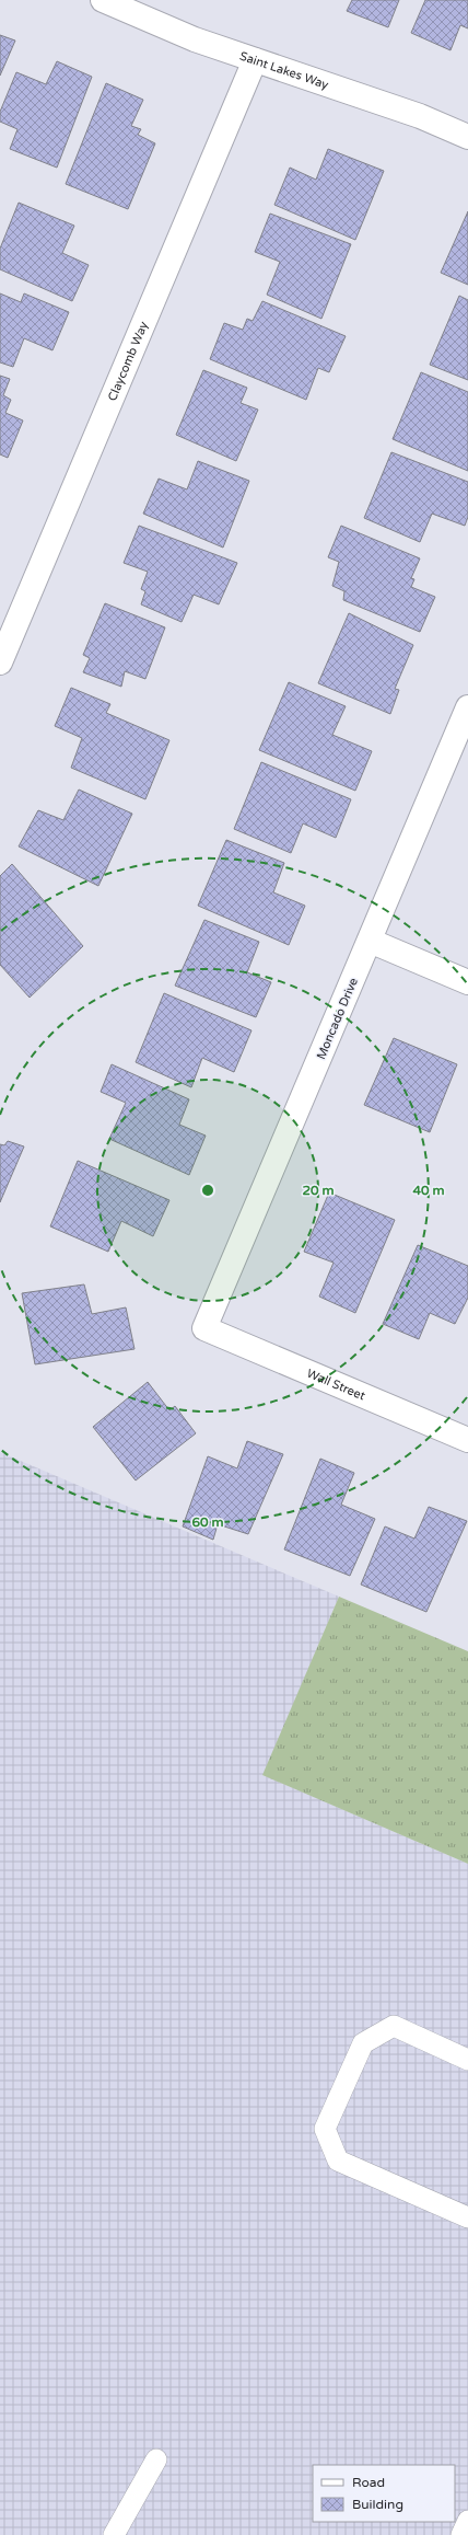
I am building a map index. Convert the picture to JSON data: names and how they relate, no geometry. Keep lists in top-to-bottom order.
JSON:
{
  "streets": {
    "street": [
      "Saint Lakes Way",
      "Claycomb Way",
      "Moncado Drive",
      "Wall Street"
    ]
  },
  "crossings": [
    ["Saint Lakes Way", "Claycomb Way"],
    ["Moncado Drive", "Wall Street"]
  ],
  "legend": ["Road", "Building"],
  "rings": ["20 m", "40 m", "60 m"]
}
